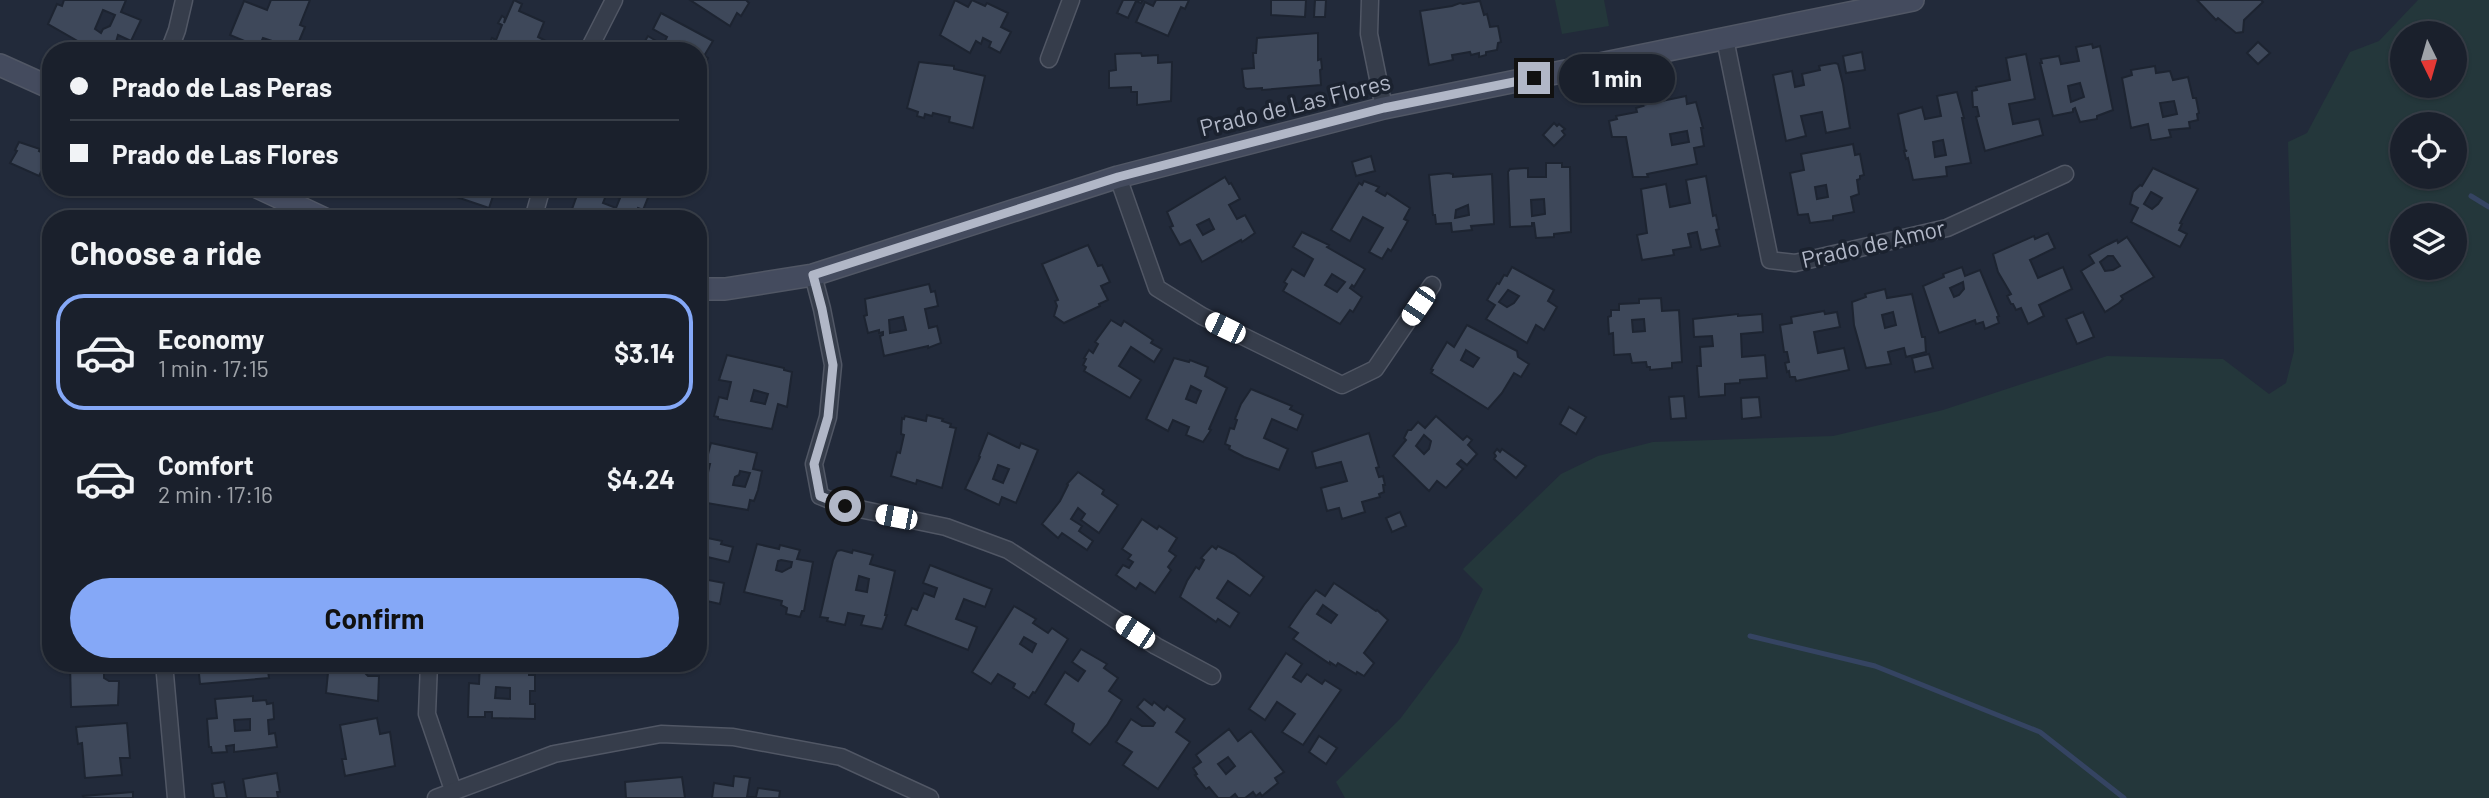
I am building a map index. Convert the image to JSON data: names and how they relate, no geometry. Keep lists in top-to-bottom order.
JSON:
{
  "streets": {
    "street": ["Prado de Las Flores", "Prado de Amor"]
  },
  "crossings": [
    ["Prado de Las Flores", "Prado de Amor"]
  ],
  "north": "bottom",
  "page": {
    "banner": ["Prado de Las Peras", "Prado de Las Flores"],
    "bubble": "1 min",
    "heading": "Choose a ride",
    "list": [
      {
        "name": "Economy",
        "note": "1 min · 17:15",
        "value": "$3.14"
      },
      {
        "name": "Comfort",
        "note": "2 min · 17:16",
        "value": "$4.24"
      }
    ],
    "buttons": "Confirm"
  }
}
